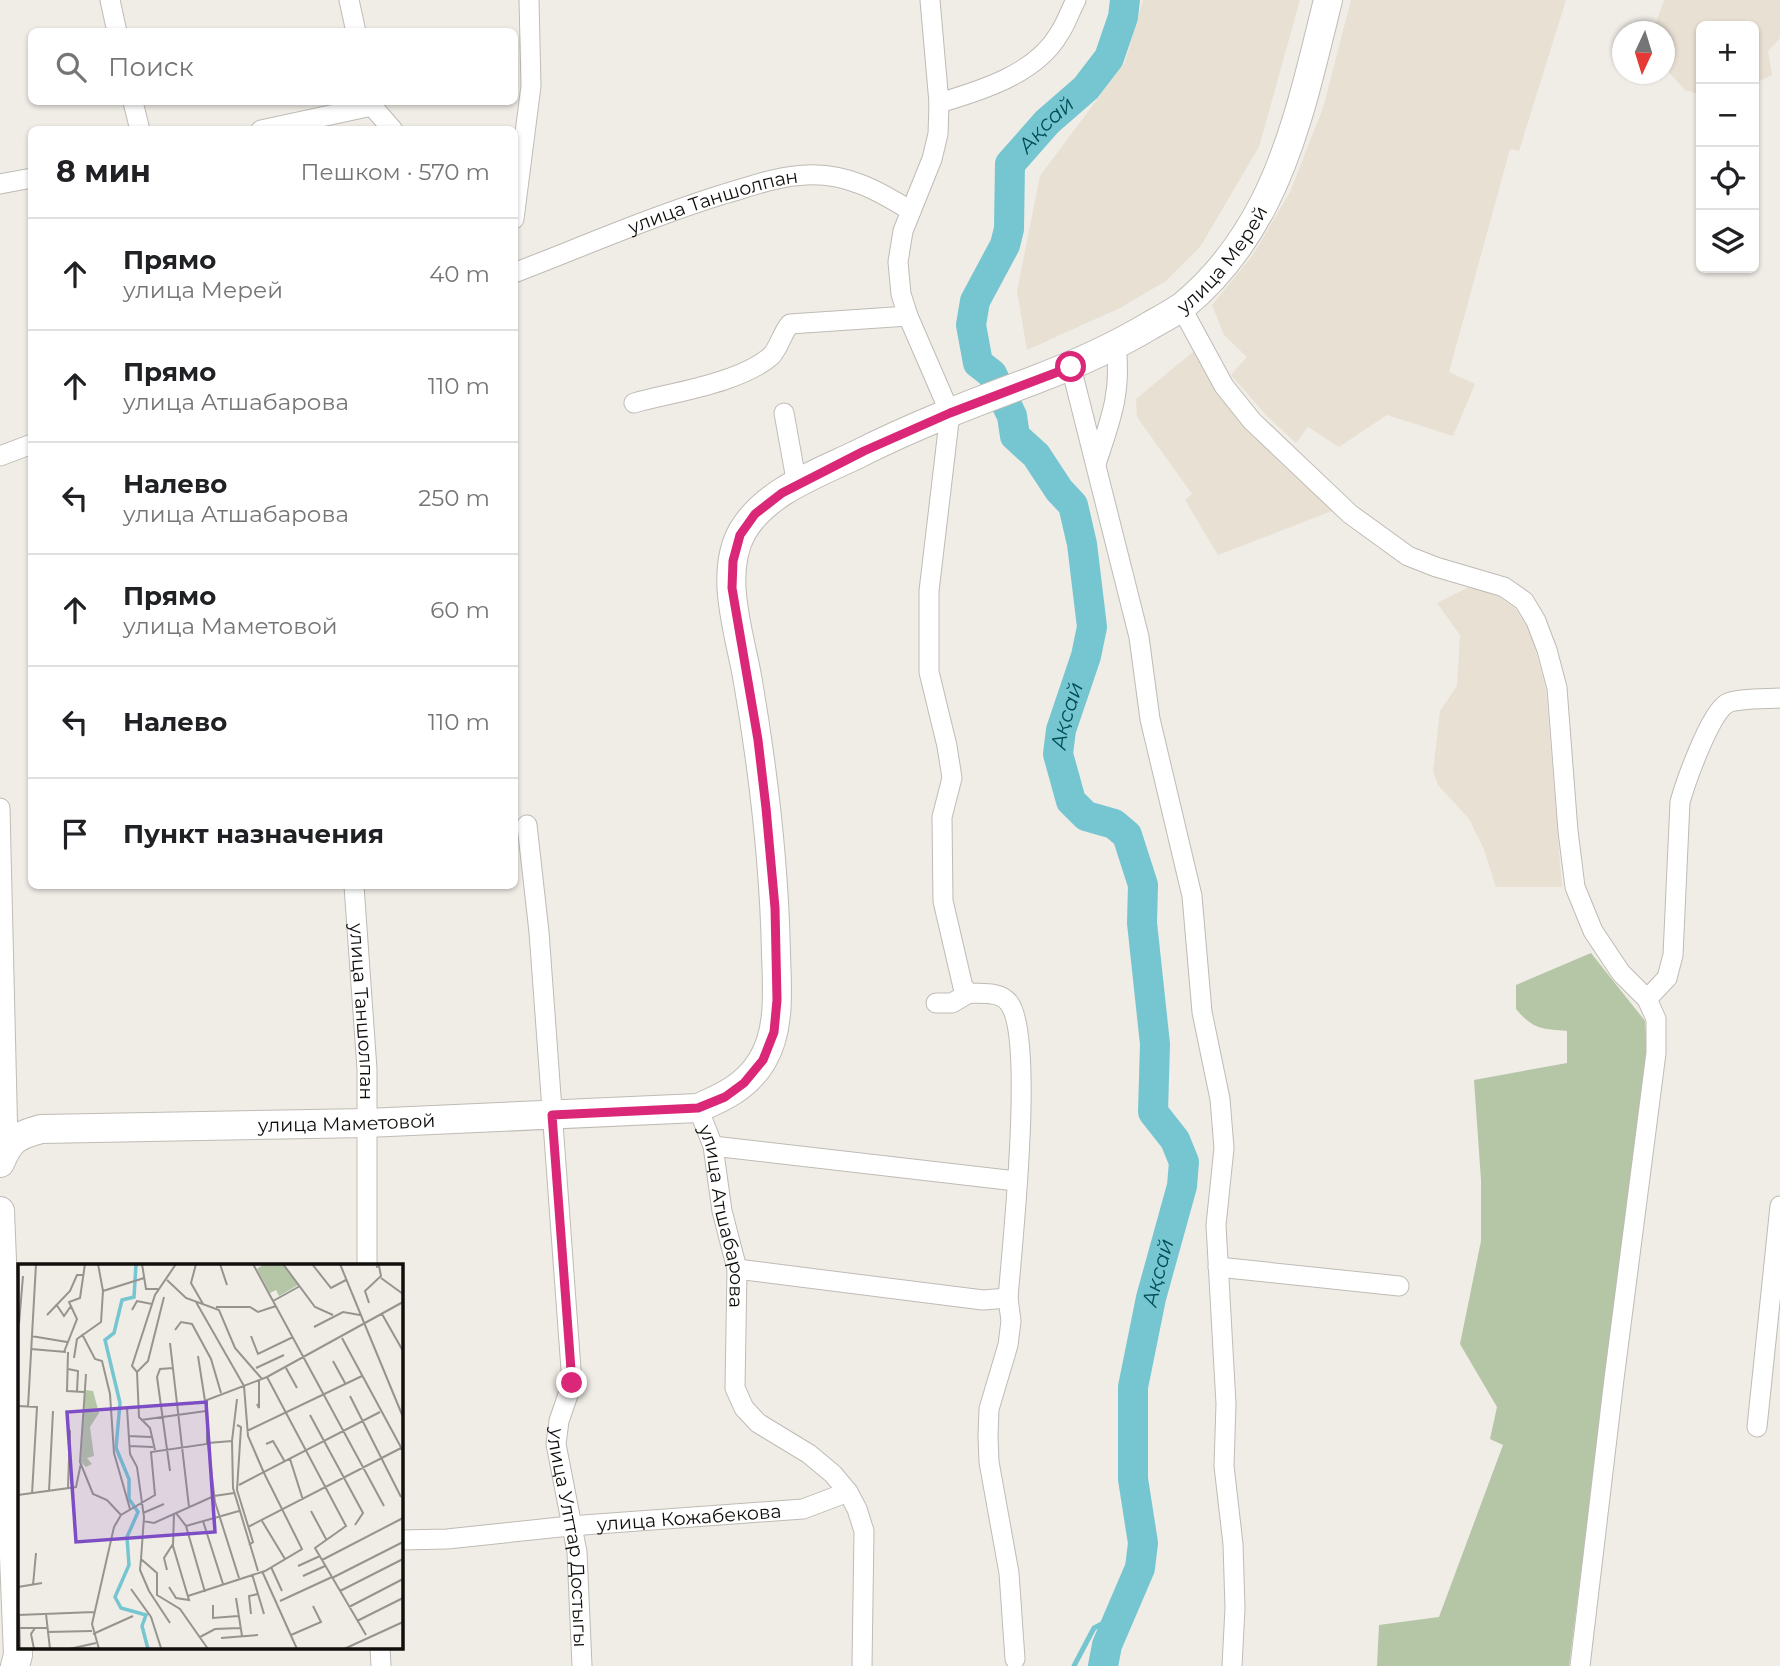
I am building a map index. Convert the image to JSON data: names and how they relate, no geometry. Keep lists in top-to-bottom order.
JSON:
{
  "streets": {
    "main road": ["улица Мерей", "улица Маметовой", "улица Атшабарова"],
    "street": ["улица Таншолпан", "улица Кожабекова", "улица Улттар Достыгы"]
  },
  "crossings": [
    ["улица Таншолпан", "улица Маметовой"],
    ["улица Мерей", "улица Атшабарова"],
    ["улица Маметовой", "улица Атшабарова"],
    ["улица Маметовой", "улица Улттар Достыгы"],
    ["улица Атшабарова", "улица Кожабекова"],
    ["улица Кожабекова", "улица Улттар Достыгы"]
  ],
  "water": ["Ақсай"],
  "north": "bottom",
  "page": {
    "map_buttons": ["+", "−"],
    "search": "Поиск",
    "heading": ["8 мин", "Пешком · 570 m"],
    "list": [
      ["Прямо", "улица Мерей", "40 m"],
      ["Прямо", "улица Атшабарова", "110 m"],
      ["Налево", "улица Атшабарова", "250 m"],
      ["Прямо", "улица Маметовой", "60 m"],
      ["Налево", "110 m"],
      "Пункт назначения"
    ]
  }
}
